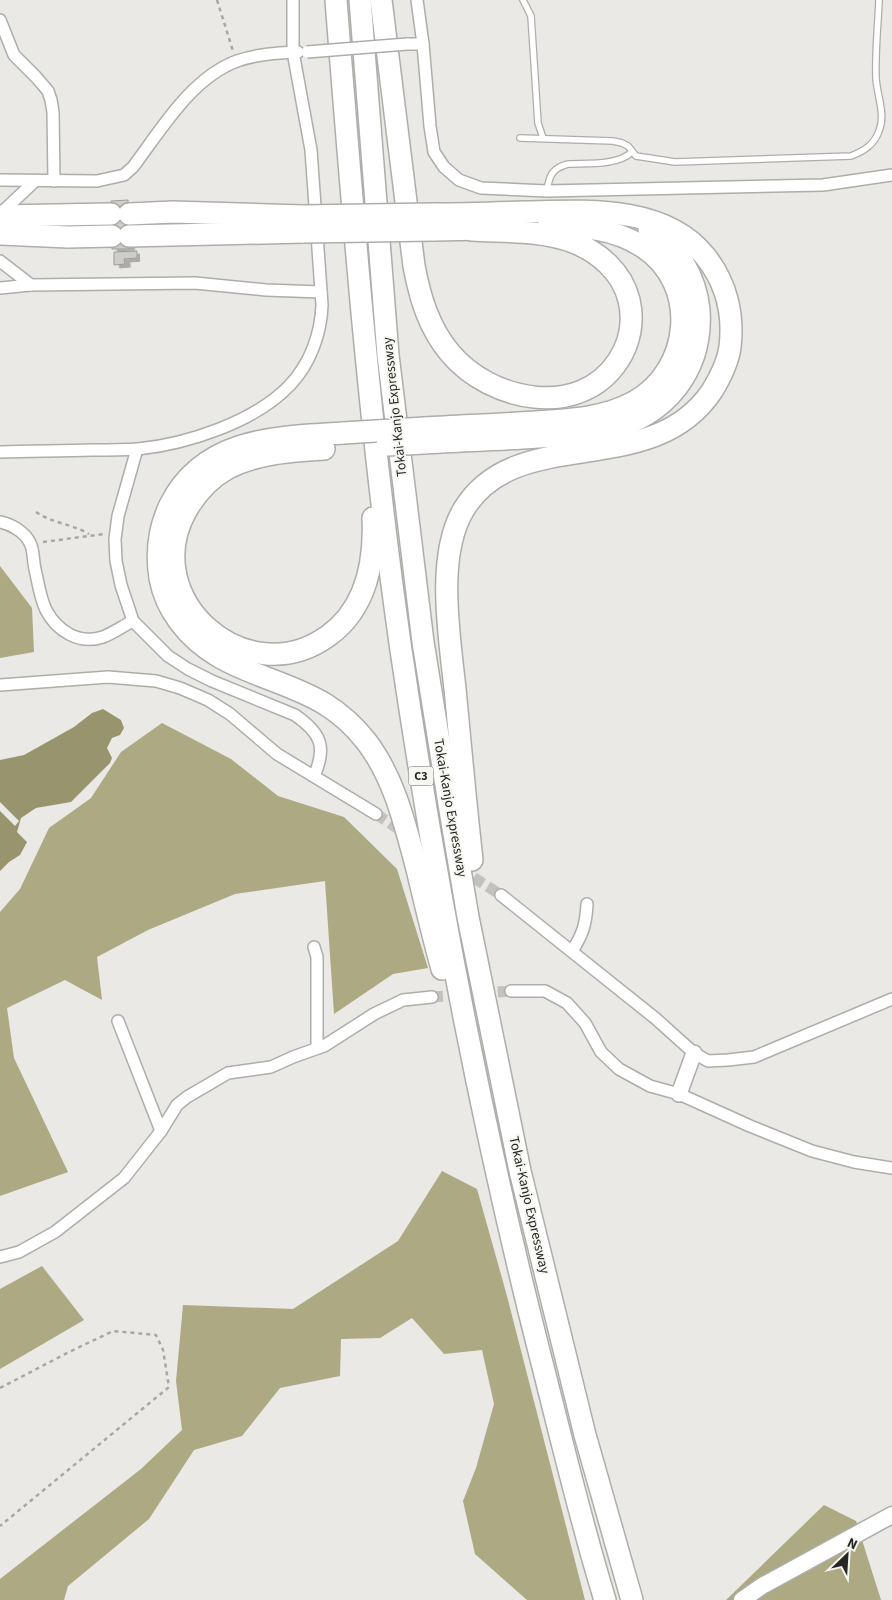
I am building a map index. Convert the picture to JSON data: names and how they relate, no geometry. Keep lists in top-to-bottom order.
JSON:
{
  "streets": {
    "highway": ["Tokai-Kanjo Expressway", "C3"]
  },
  "north": "top right"
}
